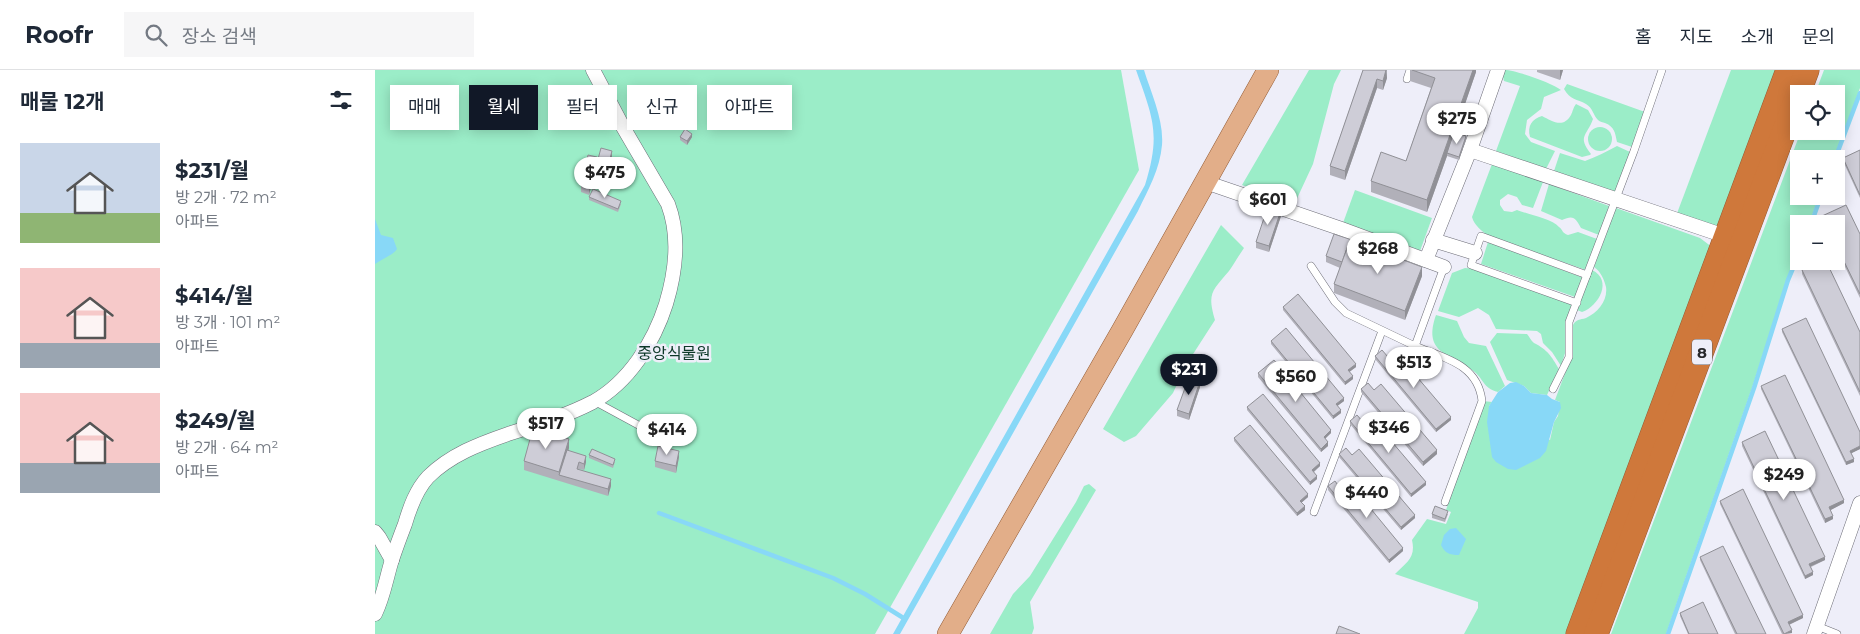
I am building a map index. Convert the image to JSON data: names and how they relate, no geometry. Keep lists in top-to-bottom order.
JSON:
{
  "streets": {
    "highway": ["8"]
  },
  "parks": ["중앙식물원"],
  "page": {
    "header": "Roofr",
    "search": "장소 검색",
    "nav": [
      "홈",
      "지도",
      "소개",
      "문의"
    ],
    "heading": "매물 12개",
    "map_buttons": ["+", "−"],
    "chip": [
      "매매",
      "월세",
      "필터",
      "신규",
      "아파트"
    ],
    "price": [
      "$275",
      "$475",
      "$601",
      "$268",
      "$513",
      "$231",
      "$560",
      "$517",
      "$346",
      "$414",
      "$249",
      "$440"
    ],
    "list": [
      {
        "name": "$231/월",
        "note": "방 2개 · 72 m² · 아파트"
      },
      {
        "name": "$414/월",
        "note": "방 3개 · 101 m² · 아파트"
      },
      {
        "name": "$249/월",
        "note": "방 2개 · 64 m² · 아파트"
      }
    ]
  }
}
